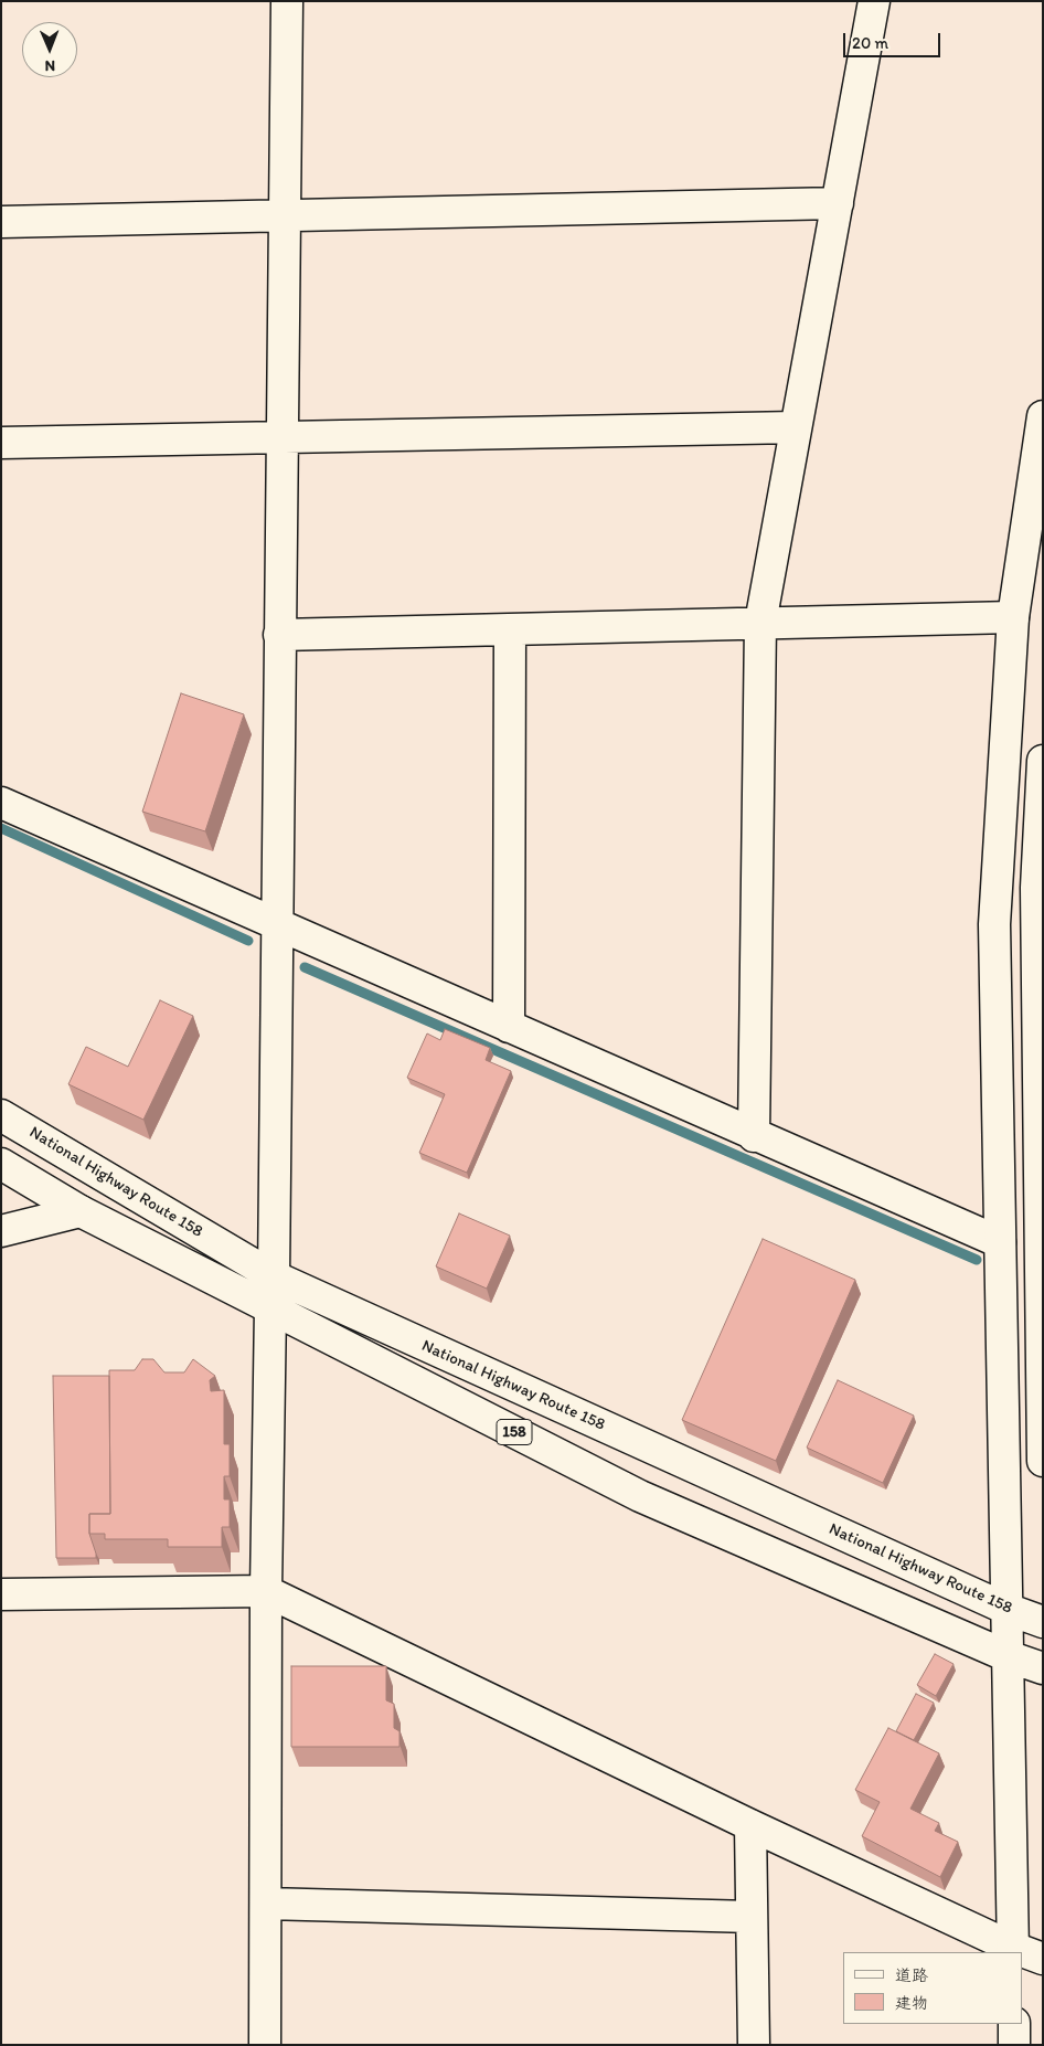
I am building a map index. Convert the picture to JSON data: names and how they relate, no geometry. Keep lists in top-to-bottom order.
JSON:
{
  "streets": {
    "main road": ["National Highway Route 158", "158"]
  },
  "legend": ["道路", "建物"],
  "scale_bar": "20 m",
  "north": "bottom"
}
